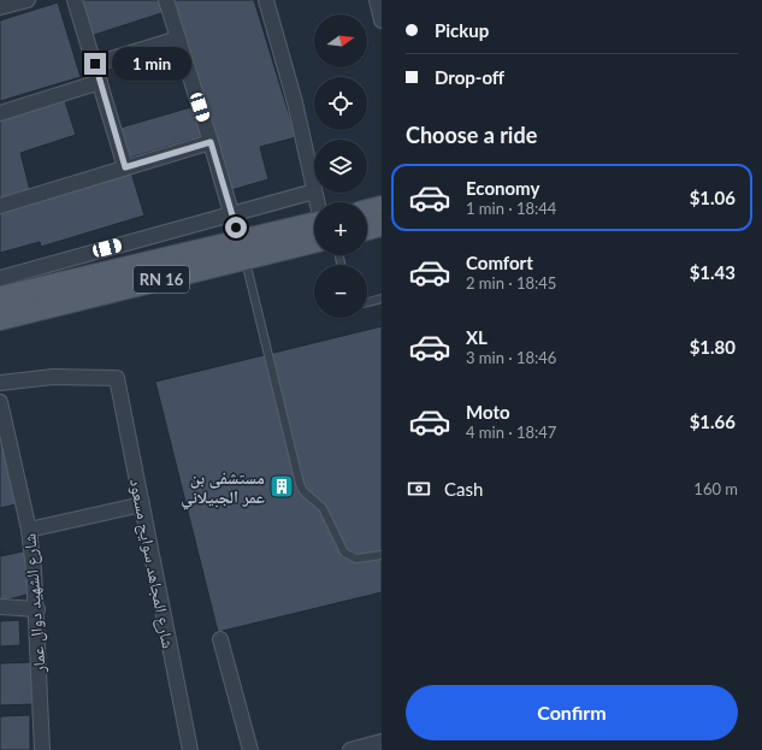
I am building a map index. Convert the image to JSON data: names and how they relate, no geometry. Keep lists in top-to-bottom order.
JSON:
{
  "streets": {
    "main road": ["RN 16"],
    "street": ["شارع المجاهد سوايح مسعود", "شارع الشهيد دوال عمار"]
  },
  "places": {
    "building": ["مستشفى بن عمر الجبيلاني"]
  },
  "north": "right",
  "page": {
    "banner": ["Pickup", "Drop-off"],
    "map_buttons": ["+", "−"],
    "bubble": "1 min",
    "heading": "Choose a ride",
    "list": [
      {
        "name": "Economy",
        "note": "1 min · 18:44",
        "value": "$1.06"
      },
      {
        "name": "Comfort",
        "note": "2 min · 18:45",
        "value": "$1.43"
      },
      {
        "name": "XL",
        "note": "3 min · 18:46",
        "value": "$1.80"
      },
      {
        "name": "Moto",
        "note": "4 min · 18:47",
        "value": "$1.66"
      }
    ],
    "pay": ["Cash", "160 m"],
    "buttons": "Confirm"
  }
}
